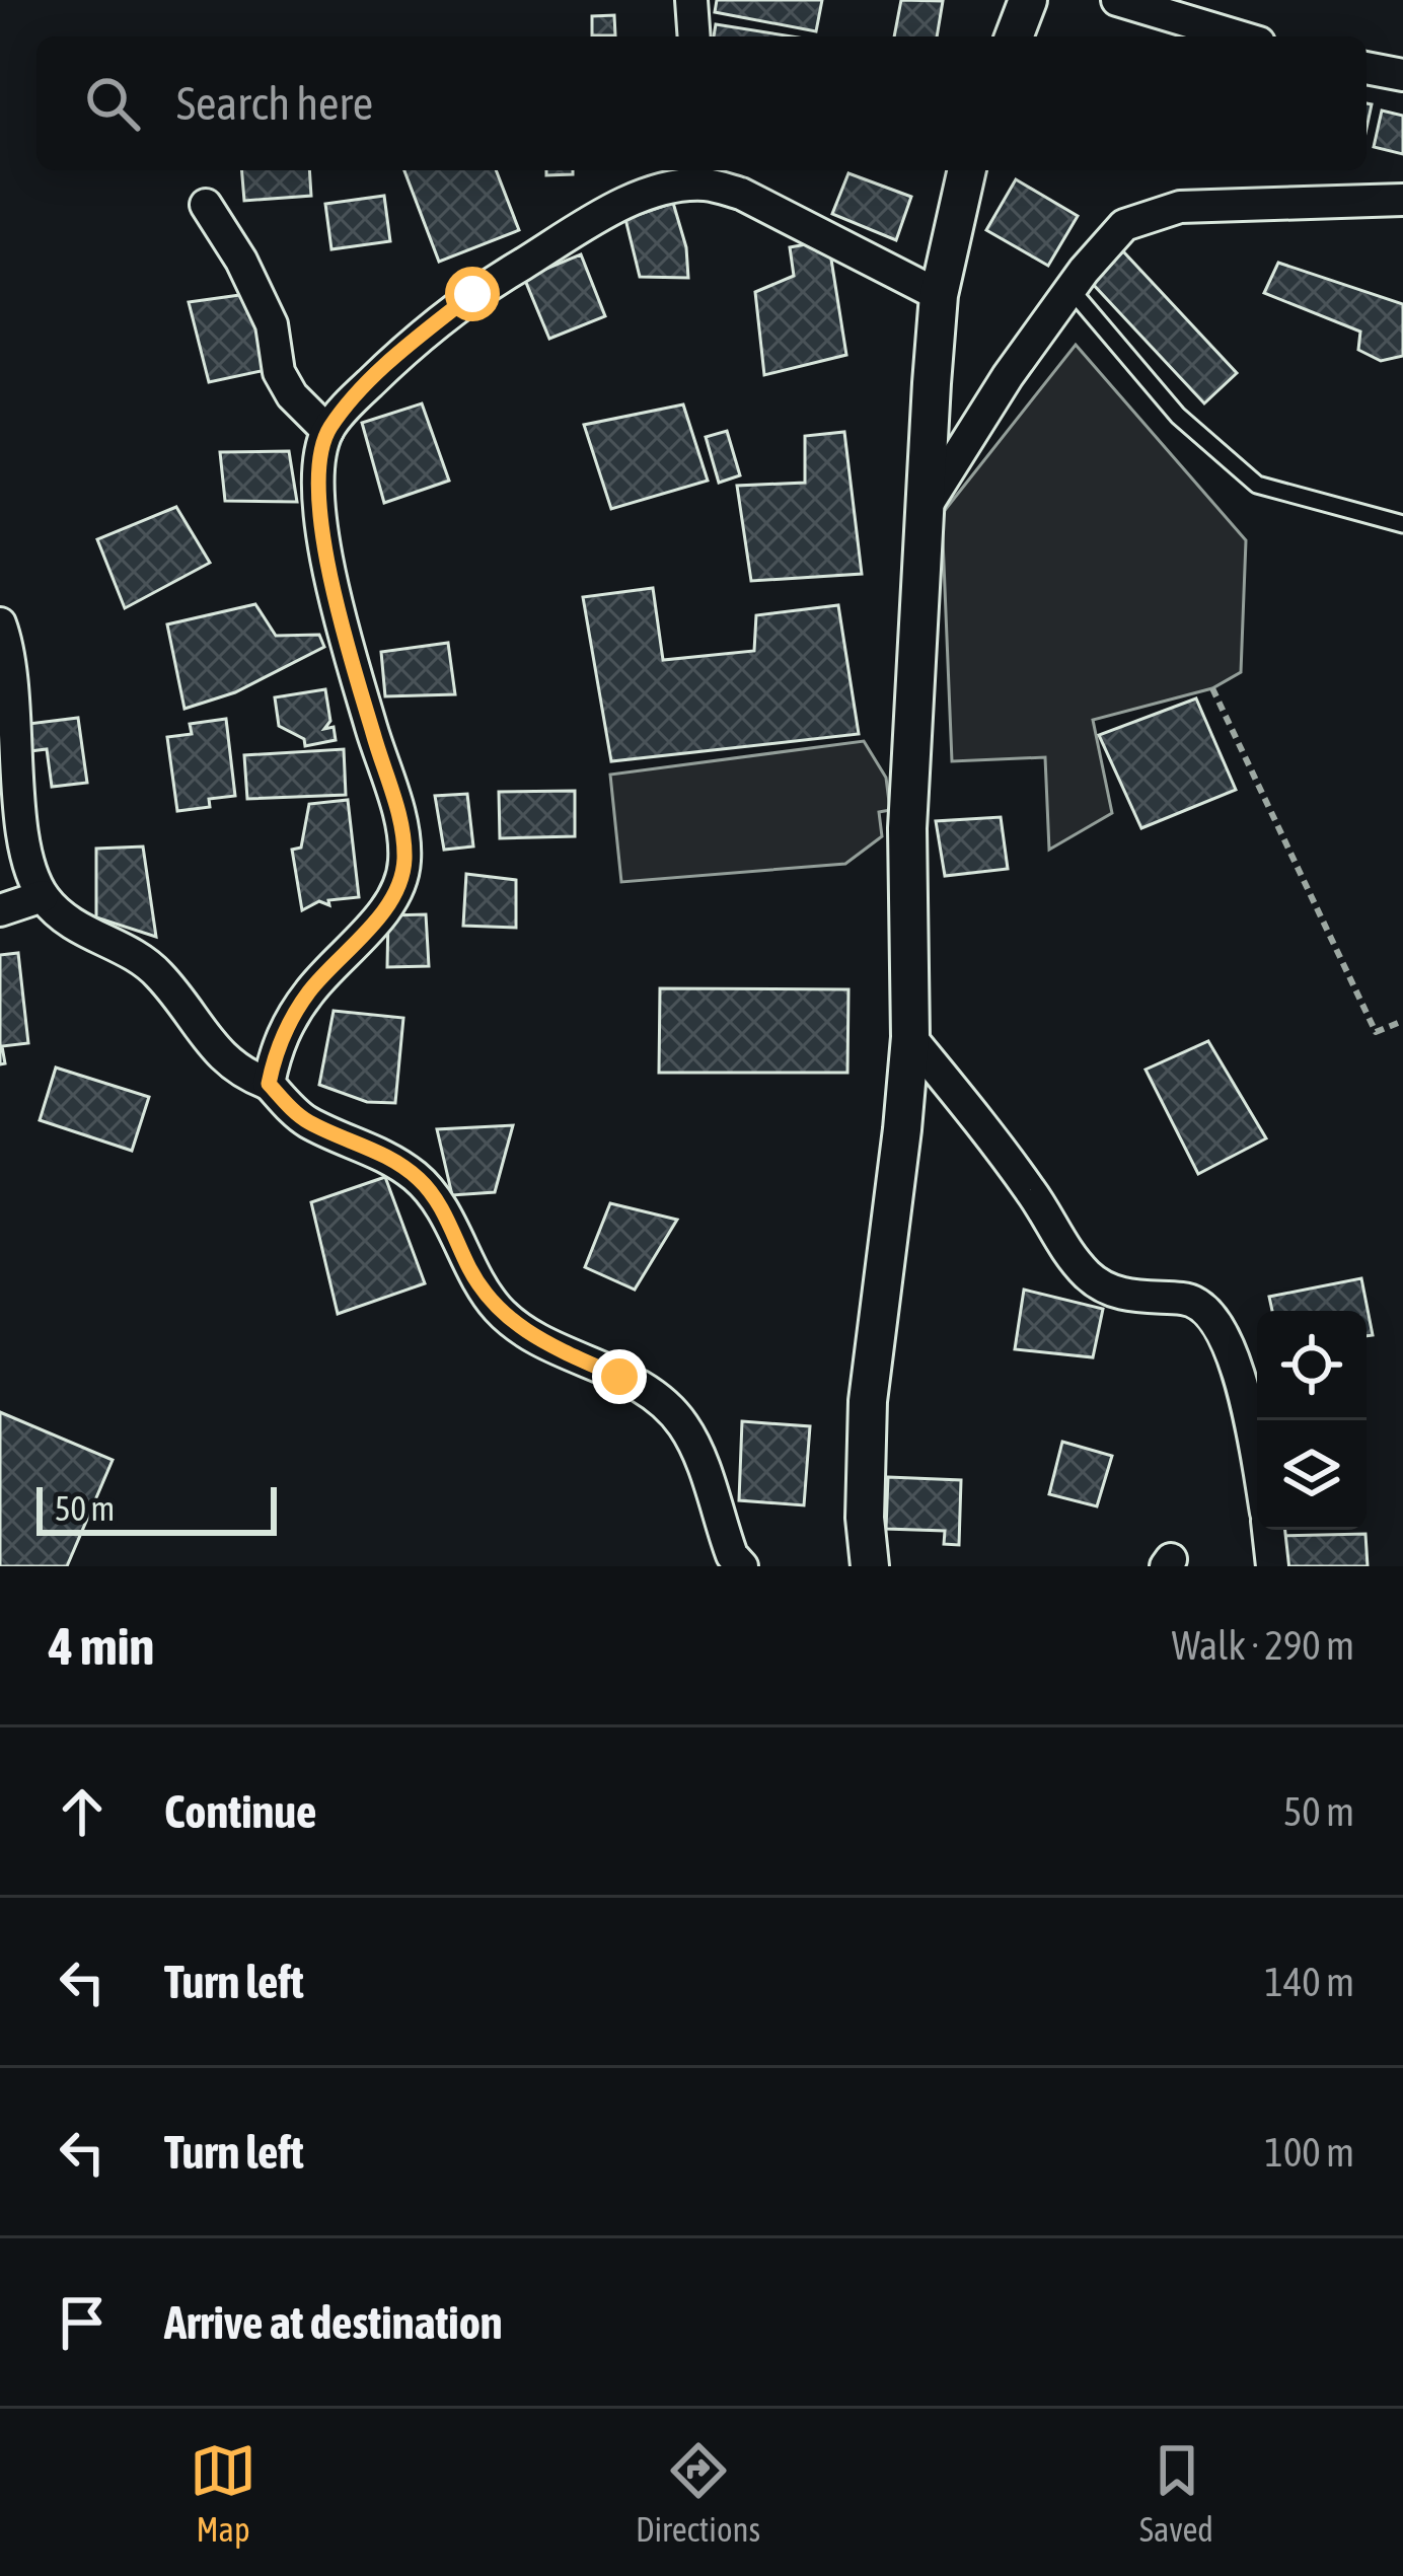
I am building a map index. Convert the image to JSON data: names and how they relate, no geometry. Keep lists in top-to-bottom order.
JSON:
{
  "scale_bar": "50 m",
  "page": {
    "search": "Search here",
    "scale": "50 m",
    "heading": ["4 min", "Walk · 290 m"],
    "list": [
      ["Continue", "50 m"],
      ["Turn left", "140 m"],
      ["Turn left", "100 m"],
      "Arrive at destination"
    ],
    "nav": ["Map", "Directions", "Saved"]
  }
}
